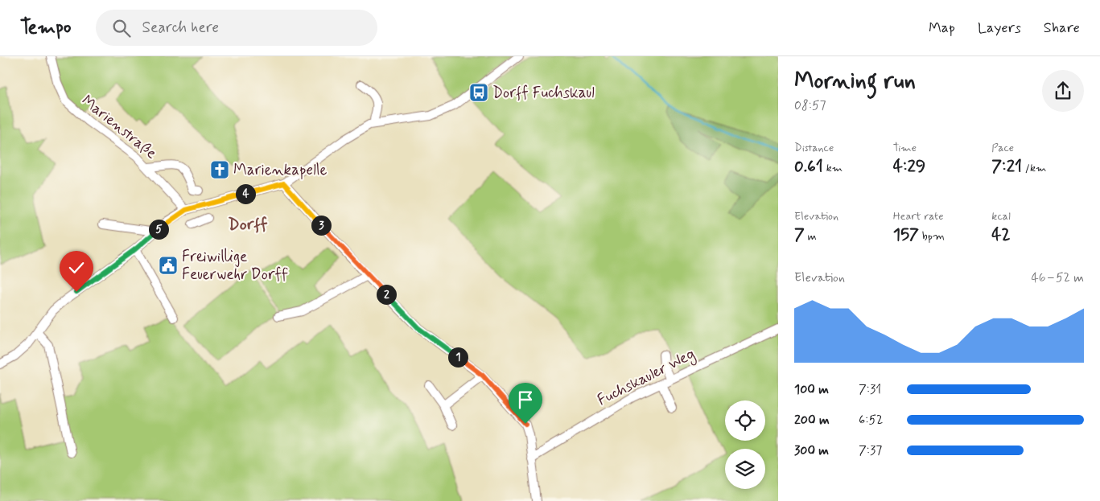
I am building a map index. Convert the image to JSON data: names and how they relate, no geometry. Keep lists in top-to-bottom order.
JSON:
{
  "streets": {
    "street": ["Marienstraße", "Fuchskauler Weg"]
  },
  "districts": ["Dorff"],
  "places": {
    "bus stop": ["Dorff Fuchskaul"],
    "church": ["Marienkapelle"],
    "public building": ["Freiwillige Feuerwehr Dorff"]
  },
  "page": {
    "header": "Tempo",
    "search": "Search here",
    "nav": ["Map", "Layers", "Share"],
    "heading": ["Morning run", "08:57"],
    "stats": [
      ["Distance", "0.61 km"],
      ["Time", "4:29"],
      ["Pace", "7:21 /km"],
      ["Elevation", "7 m"],
      ["Heart rate", "157 bpm"],
      ["kcal", "42"]
    ],
    "pins": [
      "4",
      "3",
      "5",
      "2",
      "1"
    ],
    "chart": ["Elevation", "46–52 m"],
    "list": [
      {
        "name": "100 m",
        "note": "7:31"
      },
      {
        "name": "200 m",
        "note": "6:52"
      },
      {
        "name": "300 m",
        "note": "7:37"
      }
    ]
  }
}
